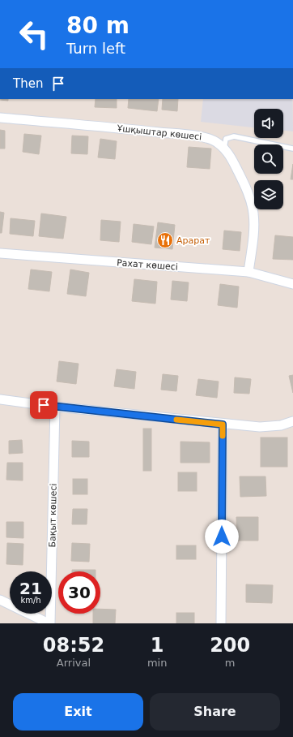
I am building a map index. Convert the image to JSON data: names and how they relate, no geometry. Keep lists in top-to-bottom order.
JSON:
{
  "streets": {
    "street": ["Ұшқыштар көшесі", "Рахат көшесі", "Бақыт көшесі"]
  },
  "crossings": [
    ["Ұшқыштар көшесі", "Рахат көшесі"]
  ],
  "places": {
    "restaurant": ["Арарат"]
  },
  "page": {
    "turn": ["80 m", "Turn left"],
    "then": "Then",
    "speed": "21 km/h",
    "limit": "30",
    "eta": [
      "08:52",
      "Arrival",
      "1",
      "min",
      "200",
      "m"
    ],
    "buttons": ["Exit", "Share"]
  }
}
